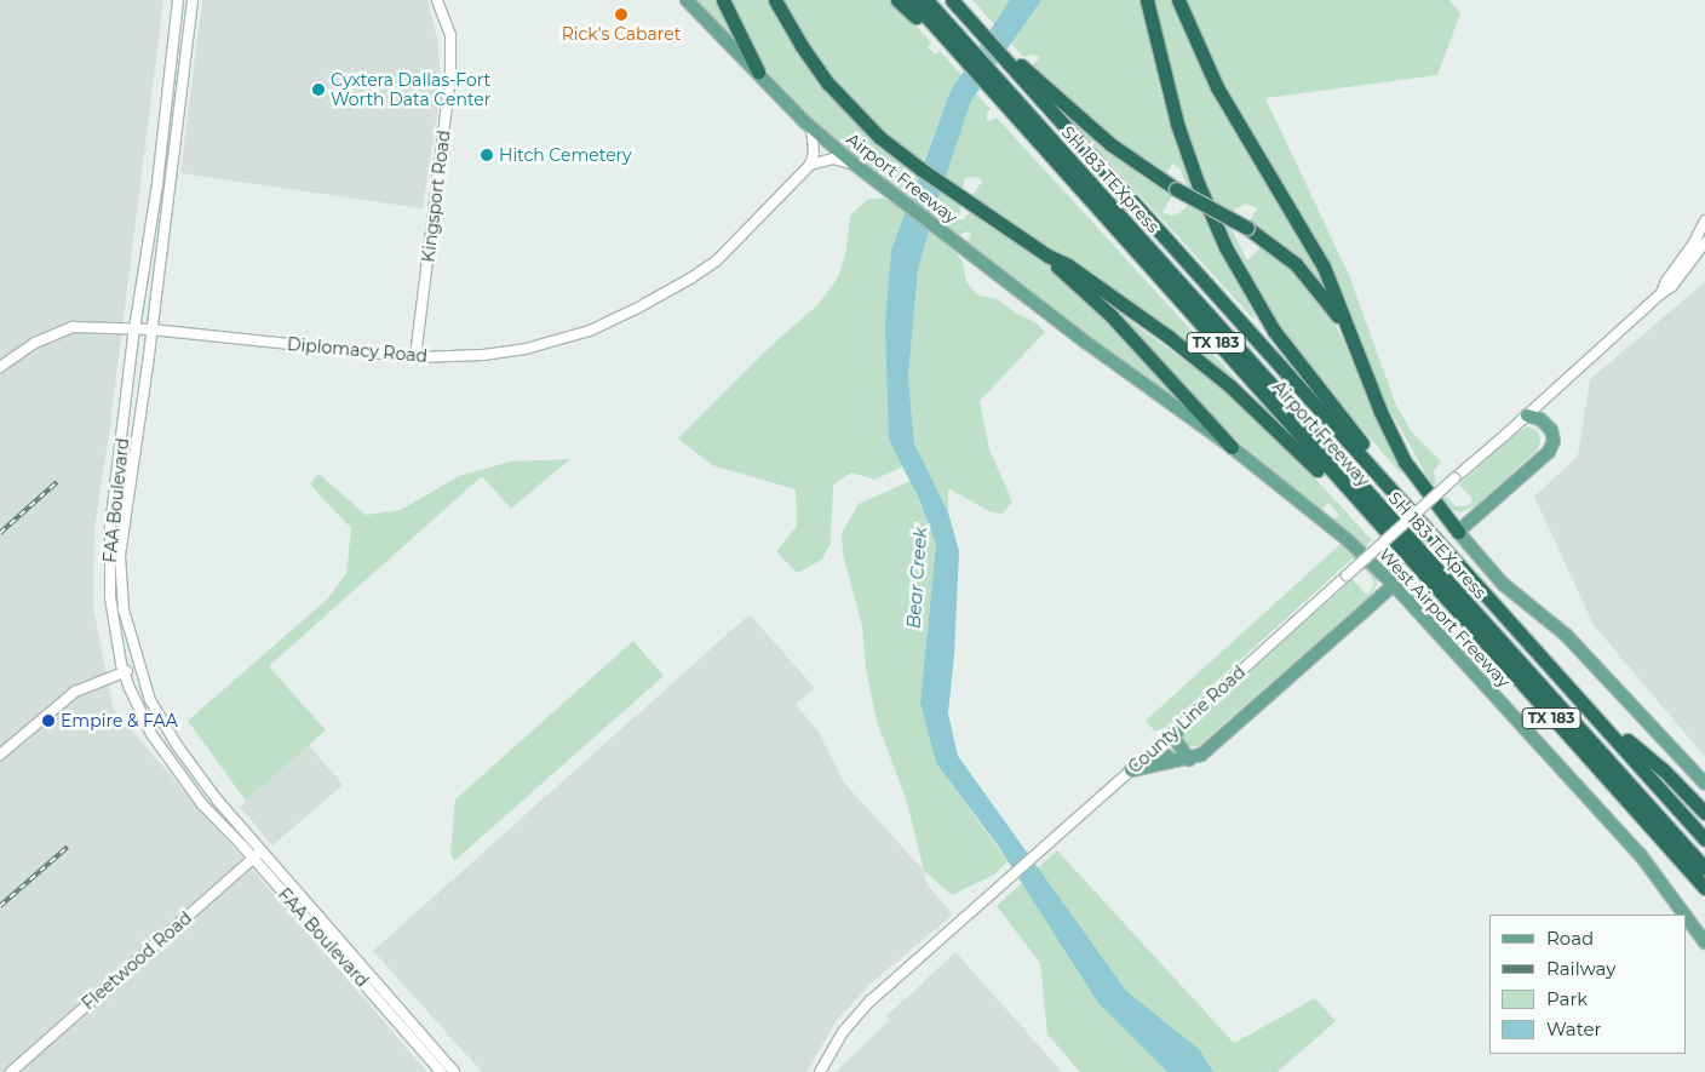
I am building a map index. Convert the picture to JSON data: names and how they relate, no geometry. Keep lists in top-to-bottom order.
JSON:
{
  "streets": {
    "highway": ["Airport Freeway", "SH 183 TEXpress", "TX 183"],
    "main road": ["West Airport Freeway"],
    "street": [
      "Kingsport Road",
      "Diplomacy Road",
      "FAA Boulevard",
      "County Line Road",
      "Fleetwood Road"
    ]
  },
  "crossings": [
    ["Airport Freeway", "SH 183 TEXpress"],
    ["Airport Freeway", "West Airport Freeway"],
    ["Kingsport Road", "Diplomacy Road"],
    ["Diplomacy Road", "FAA Boulevard"],
    ["FAA Boulevard", "Fleetwood Road"]
  ],
  "water": ["Bear Creek"],
  "places": [
    "Rick's Cabaret",
    "Cyxtera Dallas-Fort Worth Data Center",
    "Hitch Cemetery",
    "Empire & FAA"
  ],
  "legend": [
    "Road",
    "Railway",
    "Park",
    "Water"
  ]
}
